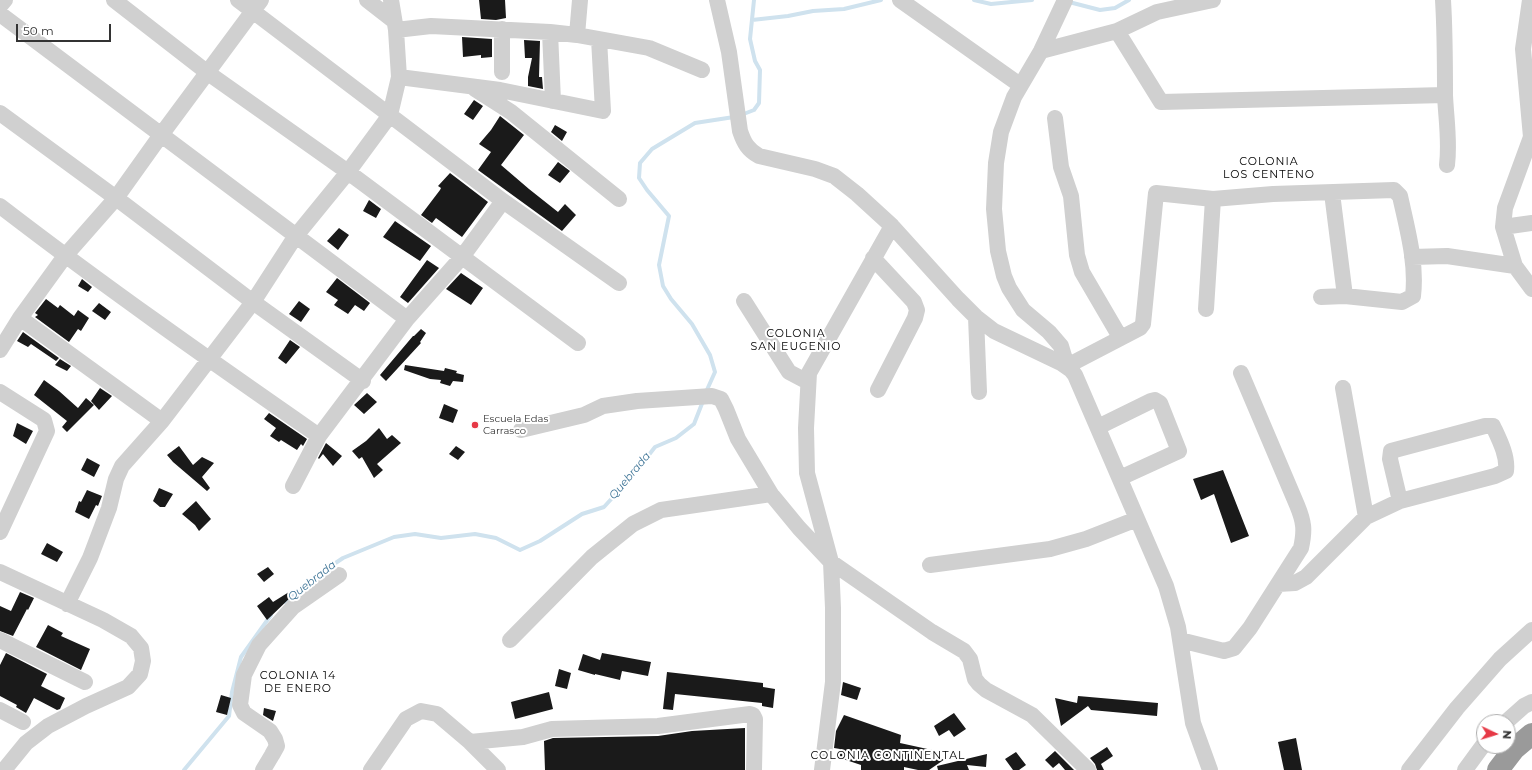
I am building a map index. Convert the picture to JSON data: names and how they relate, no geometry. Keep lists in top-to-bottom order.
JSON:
{
  "districts": [
    "COLONIA LOS CENTENO",
    "COLONIA SAN EUGENIO",
    "COLONIA 14 DE ENERO",
    "COLONIA CONTINENTAL"
  ],
  "water": ["Quebrada"],
  "places": ["Escuela Edas Carrasco"],
  "scale_bar": "50 m",
  "north": "right"
}
